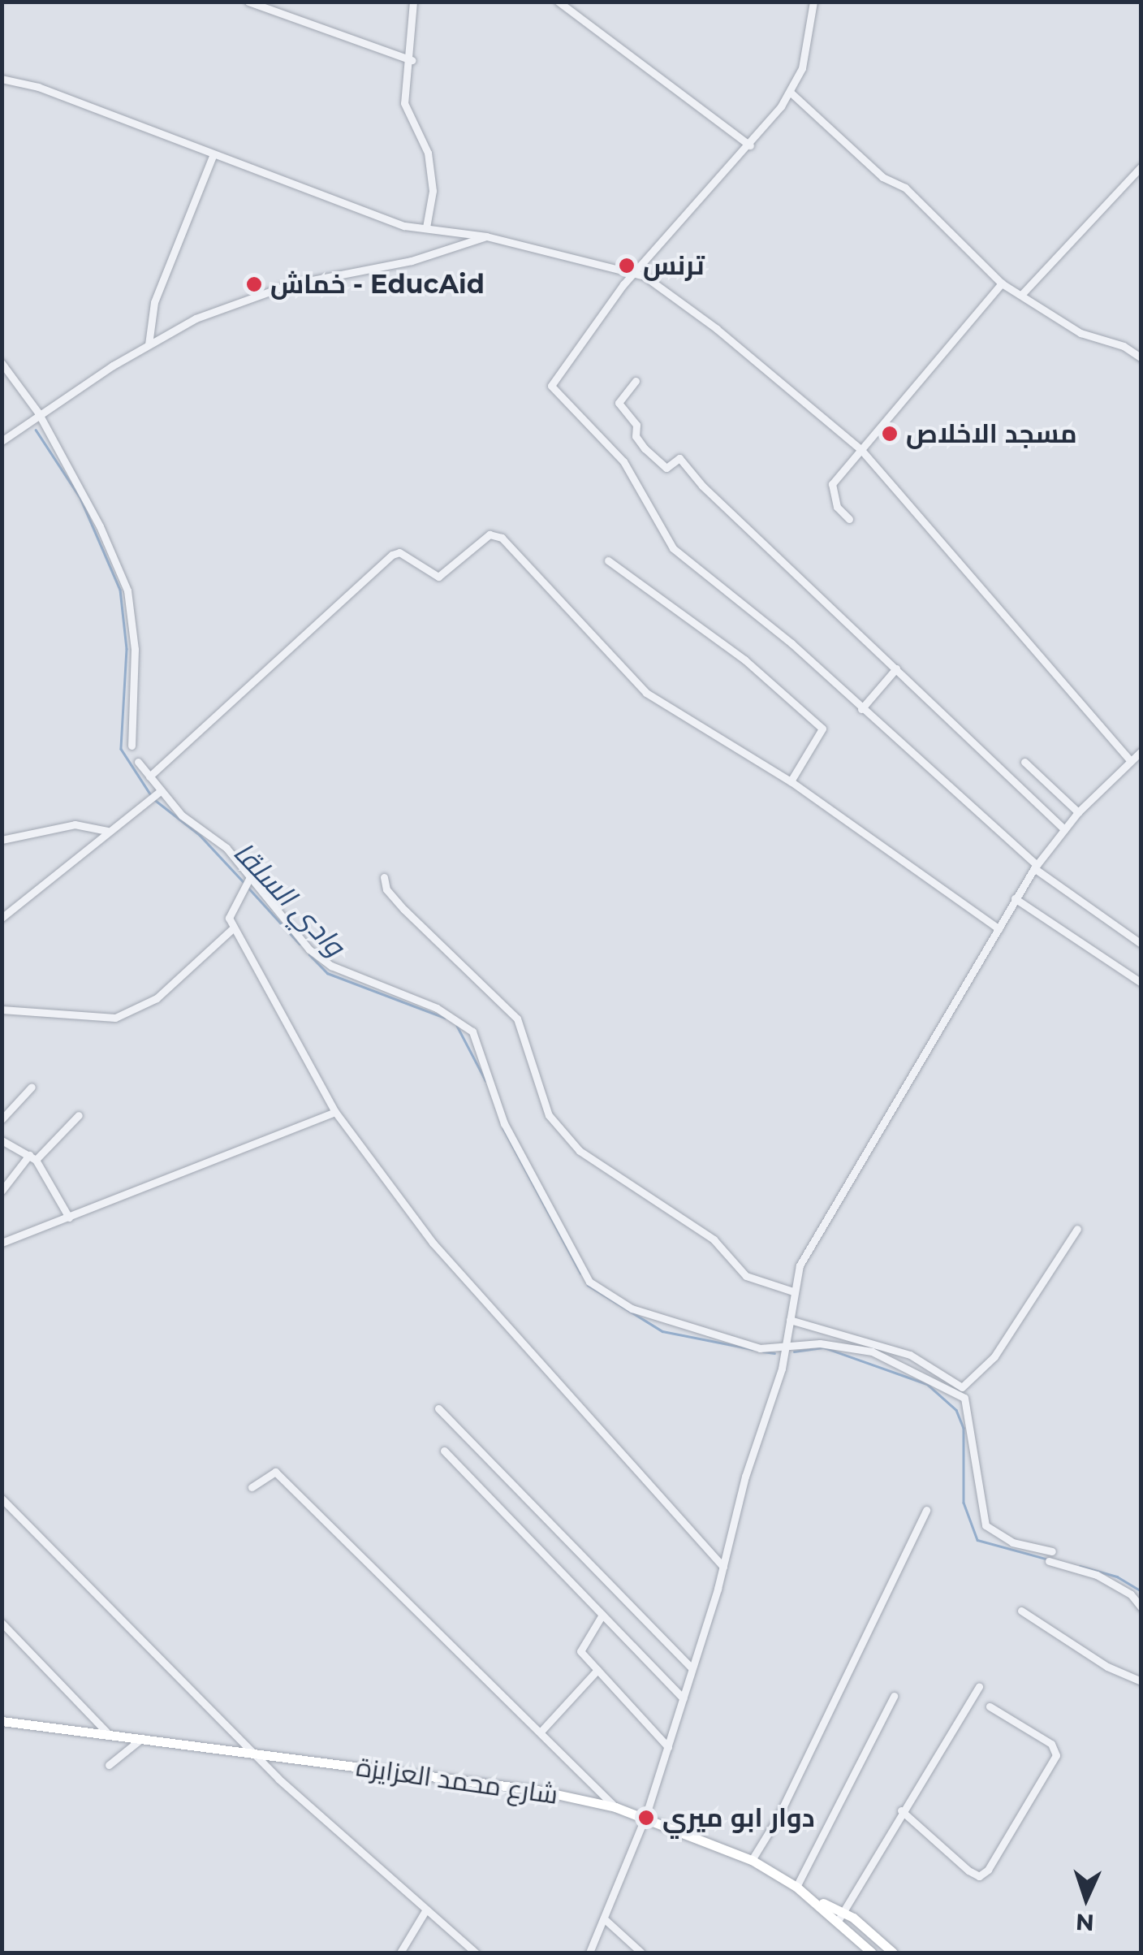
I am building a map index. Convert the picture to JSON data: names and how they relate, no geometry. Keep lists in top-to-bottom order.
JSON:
{
  "streets": {
    "main road": ["شارع محمد العزايزة"]
  },
  "water": ["وادي السلقا"],
  "places": [
    "ترنس",
    "خماش - EducAid",
    "مسجد الاخلاص",
    "دوار ابو ميري"
  ],
  "north": "bottom"
}
